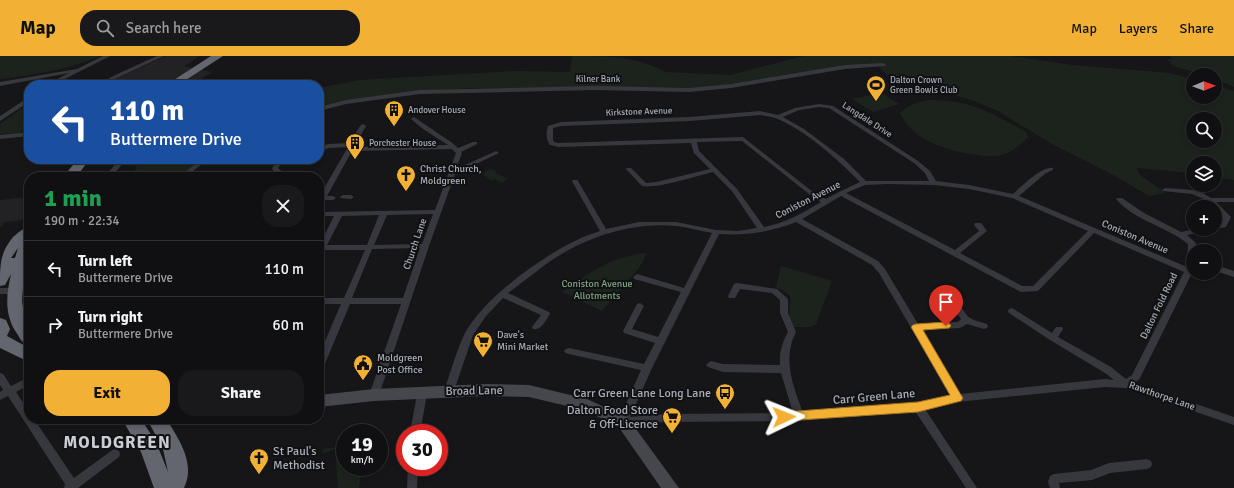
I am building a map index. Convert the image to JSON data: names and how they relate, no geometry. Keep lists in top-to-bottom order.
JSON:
{
  "streets": {
    "street": [
      "Kilner Bank",
      "Kirkstone Avenue",
      "Langdale Drive",
      "Coniston Avenue",
      "Church Lane",
      "Dalton Fold Road",
      "Broad Lane",
      "Rawthorpe Lane",
      "Carr Green Lane"
    ]
  },
  "crossings": [
    ["Kirkstone Avenue", "Langdale Drive"],
    ["Kirkstone Avenue", "Coniston Avenue"],
    ["Langdale Drive", "Coniston Avenue"],
    ["Coniston Avenue", "Broad Lane"],
    ["Church Lane", "Broad Lane"],
    ["Dalton Fold Road", "Rawthorpe Lane"],
    ["Dalton Fold Road", "Carr Green Lane"],
    ["Broad Lane", "Carr Green Lane"],
    ["Rawthorpe Lane", "Carr Green Lane"]
  ],
  "districts": ["MOLDGREEN"],
  "parks": ["Coniston Avenue Allotments"],
  "places": {
    "sports": ["Dalton Crown Green Bowls Club"],
    "building": ["Andover House", "Porchester House"],
    "church": ["Christ Church, Moldgreen", "St Paul's Methodist"],
    "supermarket": ["Dave's Mini Market", "Dalton Food Store & Off-Licence"],
    "public building": ["Moldgreen Post Office"],
    "bus stop": ["Carr Green Lane Long Lane"]
  },
  "north": "right",
  "page": {
    "header": "Map",
    "search": "Search here",
    "nav": ["Map", "Layers", "Share"],
    "map_buttons": ["+", "−"],
    "turn": ["110 m", "Buttermere Drive"],
    "heading": ["1 min", "190 m · 22:34"],
    "list": [
      {
        "name": "Turn left",
        "note": "Buttermere Drive",
        "value": "110 m"
      },
      {
        "name": "Turn right",
        "note": "Buttermere Drive",
        "value": "60 m"
      }
    ],
    "buttons": ["Exit", "Share"],
    "speed": "19 km/h",
    "limit": "30"
  }
}
